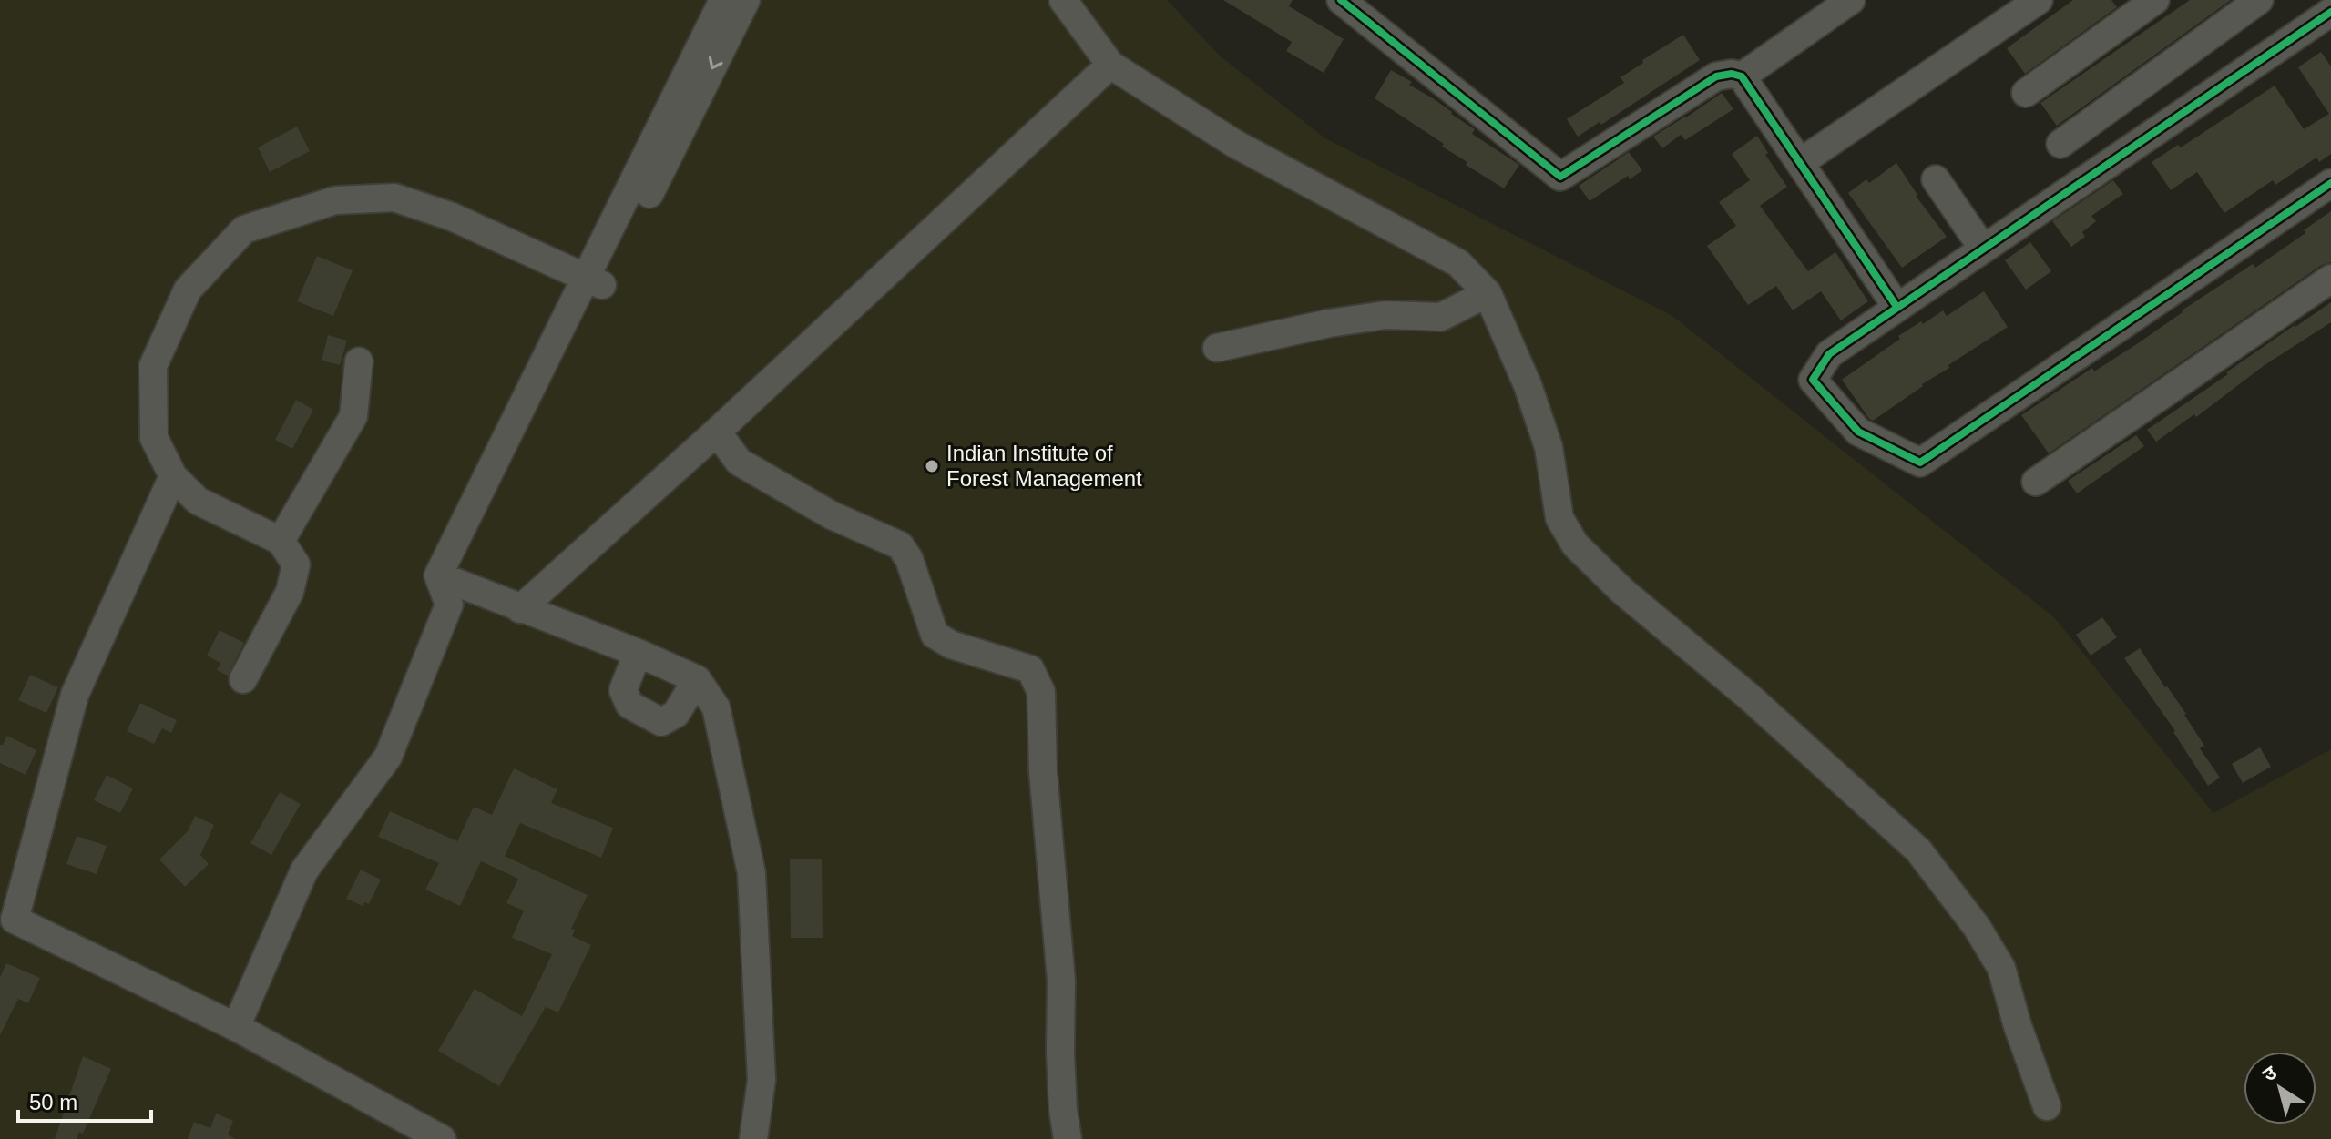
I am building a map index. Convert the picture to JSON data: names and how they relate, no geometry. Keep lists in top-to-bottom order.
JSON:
{
  "places": ["Indian Institute of Forest Management"],
  "scale_bar": "50 m",
  "north": "top left"
}
